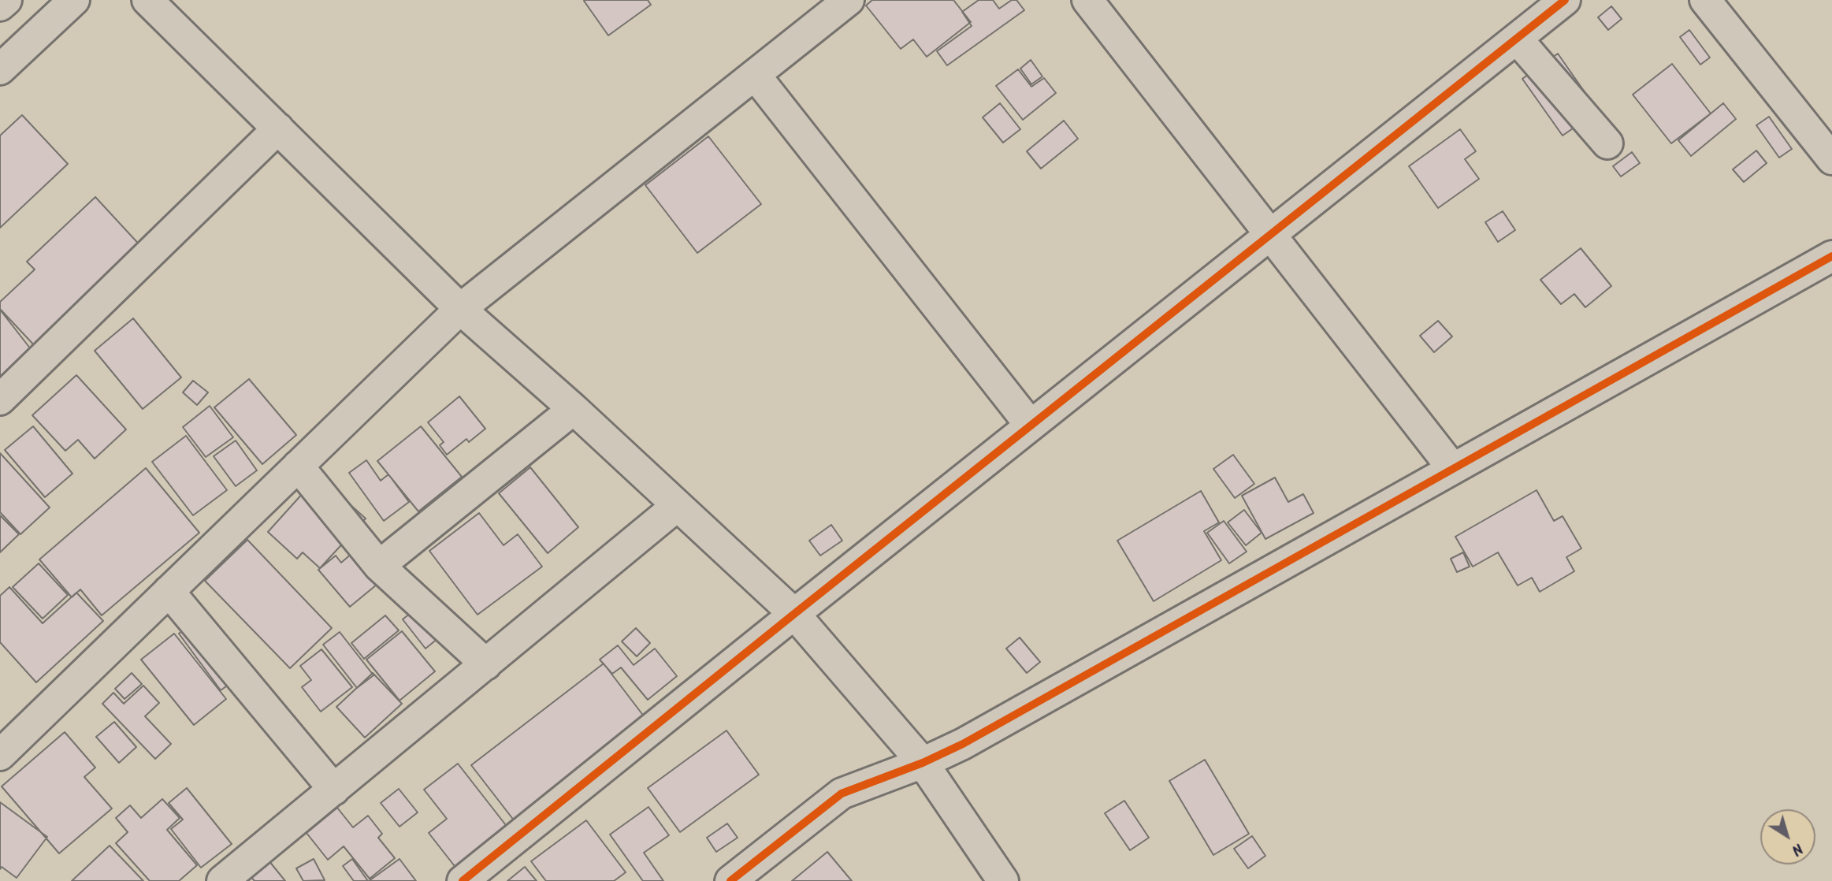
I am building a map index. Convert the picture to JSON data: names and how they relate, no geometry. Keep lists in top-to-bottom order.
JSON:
{
  "north": "bottom right"
}
